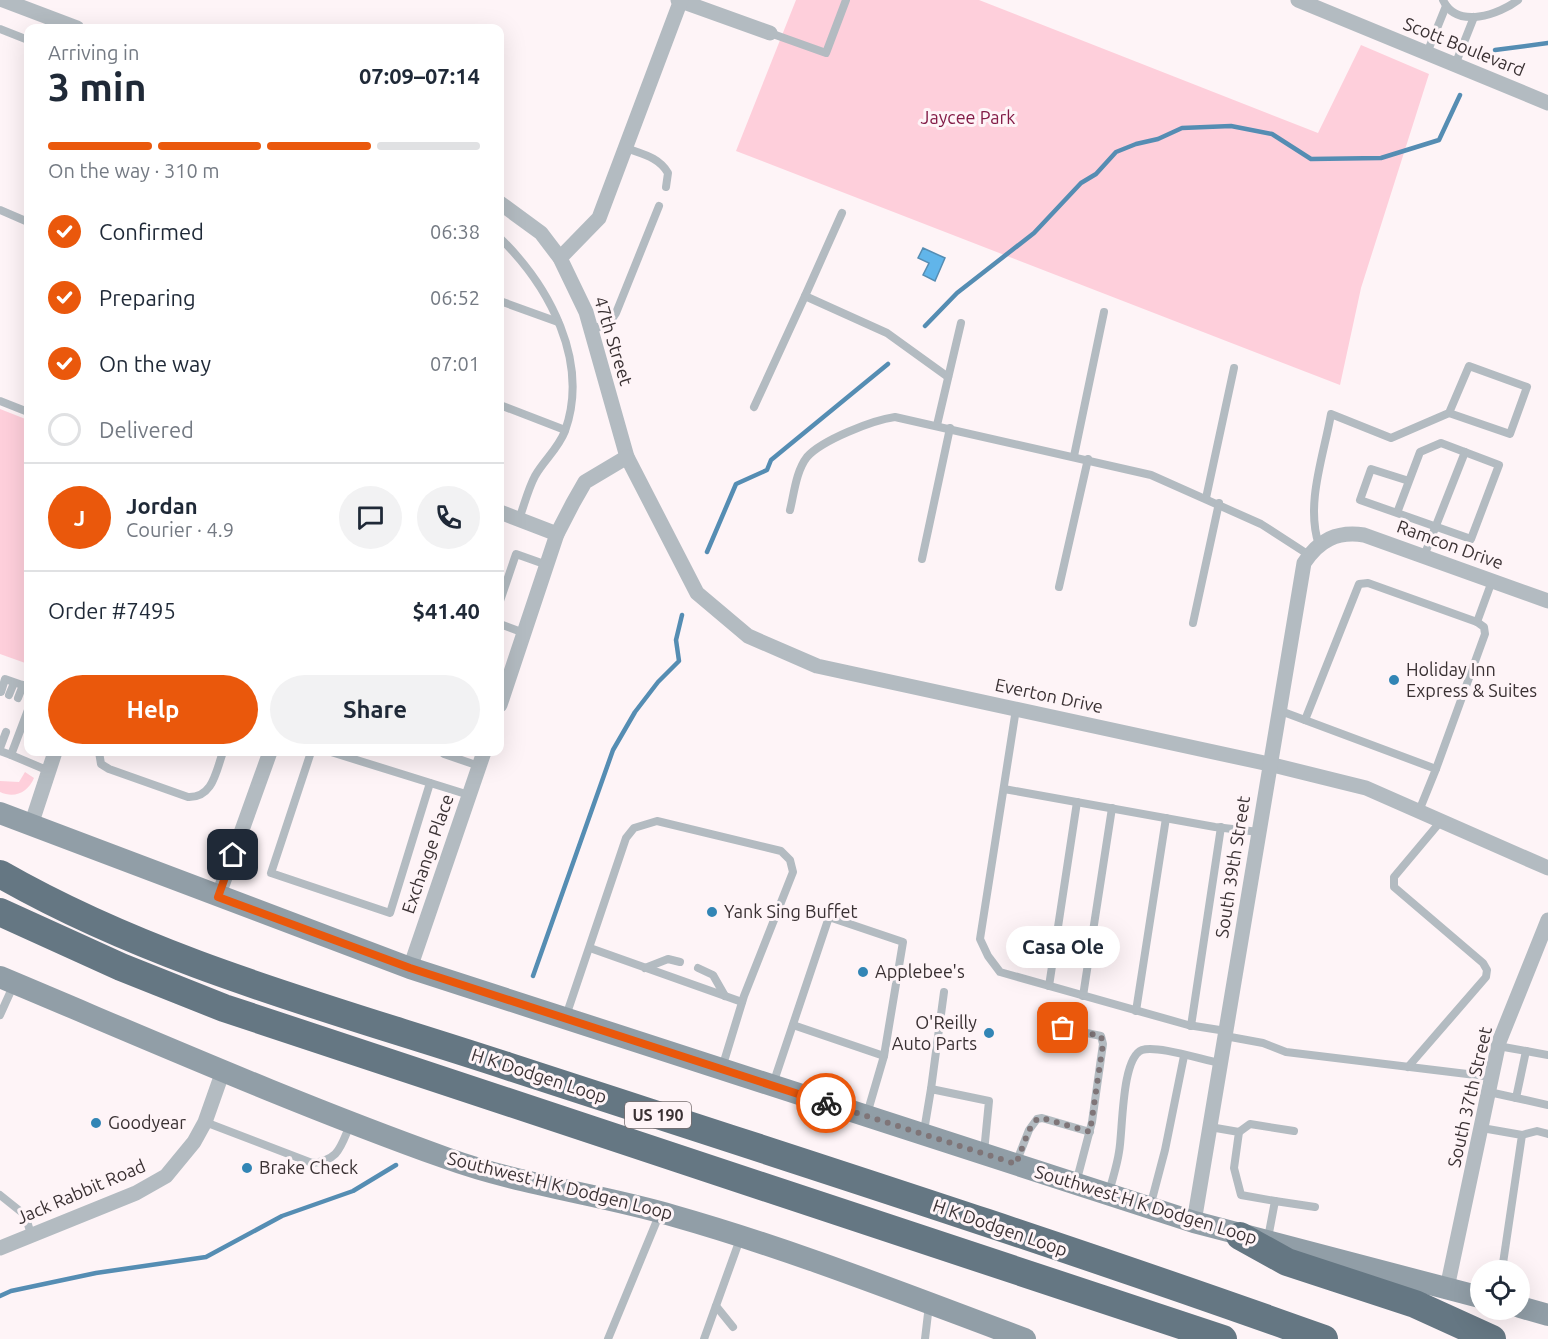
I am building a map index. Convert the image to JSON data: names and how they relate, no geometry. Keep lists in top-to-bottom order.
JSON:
{
  "streets": {
    "highway": ["H K Dodgen Loop", "US 190"],
    "main road": ["Southwest H K Dodgen Loop"],
    "street": [
      "Scott Boulevard",
      "47th Street",
      "Ramcon Drive",
      "Everton Drive",
      "Exchange Place",
      "South 39th Street",
      "South 37th Street",
      "Jack Rabbit Road"
    ]
  },
  "crossings": [
    ["47th Street", "Everton Drive"],
    ["Ramcon Drive", "South 39th Street"],
    ["Everton Drive", "South 39th Street"],
    ["Exchange Place", "Southwest H K Dodgen Loop"],
    ["South 39th Street", "Southwest H K Dodgen Loop"],
    ["South 37th Street", "Southwest H K Dodgen Loop"],
    ["Southwest H K Dodgen Loop", "Jack Rabbit Road"]
  ],
  "parks": ["Jaycee Park"],
  "places": [
    "Holiday Inn Express & Suites",
    "Yank Sing Buffet",
    "Applebee's",
    "Casa Ole",
    "O'Reilly Auto Parts",
    "Goodyear",
    "Brake Check"
  ],
  "page": {
    "heading": ["3 min", "Arriving in", "07:09–07:14"],
    "panel": [
      "Jordan",
      "Courier · 4.9",
      "Order #7495",
      "$41.40"
    ],
    "bar": "On the way · 310 m",
    "list": [
      ["Confirmed", "06:38"],
      ["Preparing", "06:52"],
      ["On the way", "07:01"],
      "Delivered"
    ],
    "round": "J",
    "buttons": ["Help", "Share"],
    "bubble": "Casa Ole"
  }
}
